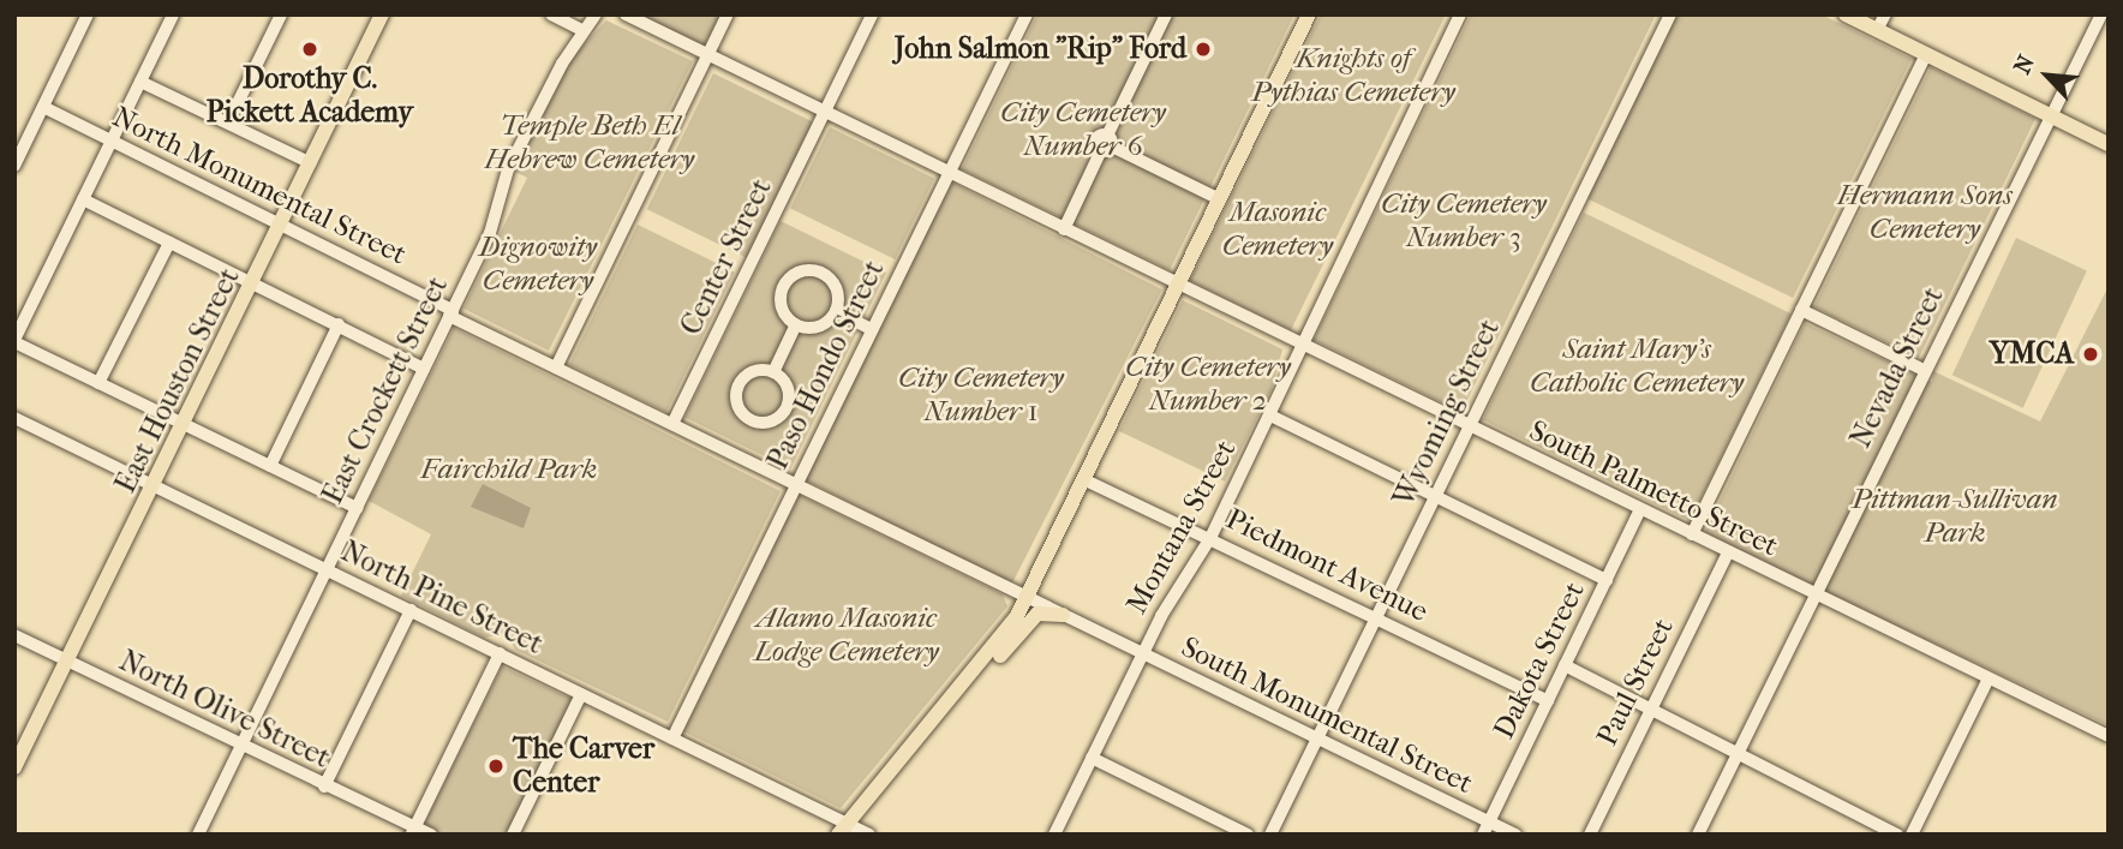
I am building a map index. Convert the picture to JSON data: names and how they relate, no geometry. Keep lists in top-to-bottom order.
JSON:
{
  "streets": {
    "main road": ["East Houston Street"],
    "street": [
      "North Monumental Street",
      "Center Street",
      "Paso Hondo Street",
      "Nevada Street",
      "East Crockett Street",
      "Wyoming Street",
      "South Palmetto Street",
      "Montana Street",
      "Piedmont Avenue",
      "North Pine Street",
      "Dakota Street",
      "Paul Street",
      "North Olive Street",
      "South Monumental Street"
    ]
  },
  "crossings": [
    ["North Monumental Street", "Center Street"],
    ["North Monumental Street", "Paso Hondo Street"],
    ["North Monumental Street", "East Houston Street"],
    ["North Monumental Street", "East Crockett Street"],
    ["North Monumental Street", "South Monumental Street"],
    ["Center Street", "South Palmetto Street"],
    ["Paso Hondo Street", "South Palmetto Street"],
    ["Paso Hondo Street", "North Pine Street"],
    ["Nevada Street", "South Palmetto Street"],
    ["East Houston Street", "North Pine Street"],
    ["East Houston Street", "North Olive Street"],
    ["East Crockett Street", "North Pine Street"],
    ["East Crockett Street", "North Olive Street"],
    ["Wyoming Street", "South Palmetto Street"],
    ["Wyoming Street", "Piedmont Avenue"],
    ["Wyoming Street", "South Monumental Street"],
    ["South Palmetto Street", "Montana Street"],
    ["South Palmetto Street", "Dakota Street"],
    ["South Palmetto Street", "Paul Street"],
    ["Montana Street", "Piedmont Avenue"],
    ["Montana Street", "South Monumental Street"],
    ["Piedmont Avenue", "Dakota Street"],
    ["Dakota Street", "South Monumental Street"]
  ],
  "parks": [
    "Knights of Pythias Cemetery",
    "City Cemetery Number 6",
    "Temple Beth El Hebrew Cemetery",
    "Hermann Sons Cemetery",
    "City Cemetery Number 3",
    "Masonic Cemetery",
    "Dignowity Cemetery",
    "Saint Mary's Catholic Cemetery",
    "City Cemetery Number 2",
    "City Cemetery Number 1",
    "Fairchild Park",
    "Pittman-Sullivan Park",
    "Alamo Masonic Lodge Cemetery"
  ],
  "places": [
    "Dorothy C. Pickett Academy",
    "John Salmon \"Rip\" Ford",
    "YMCA",
    "The Carver Center"
  ],
  "north": "top left"
}
